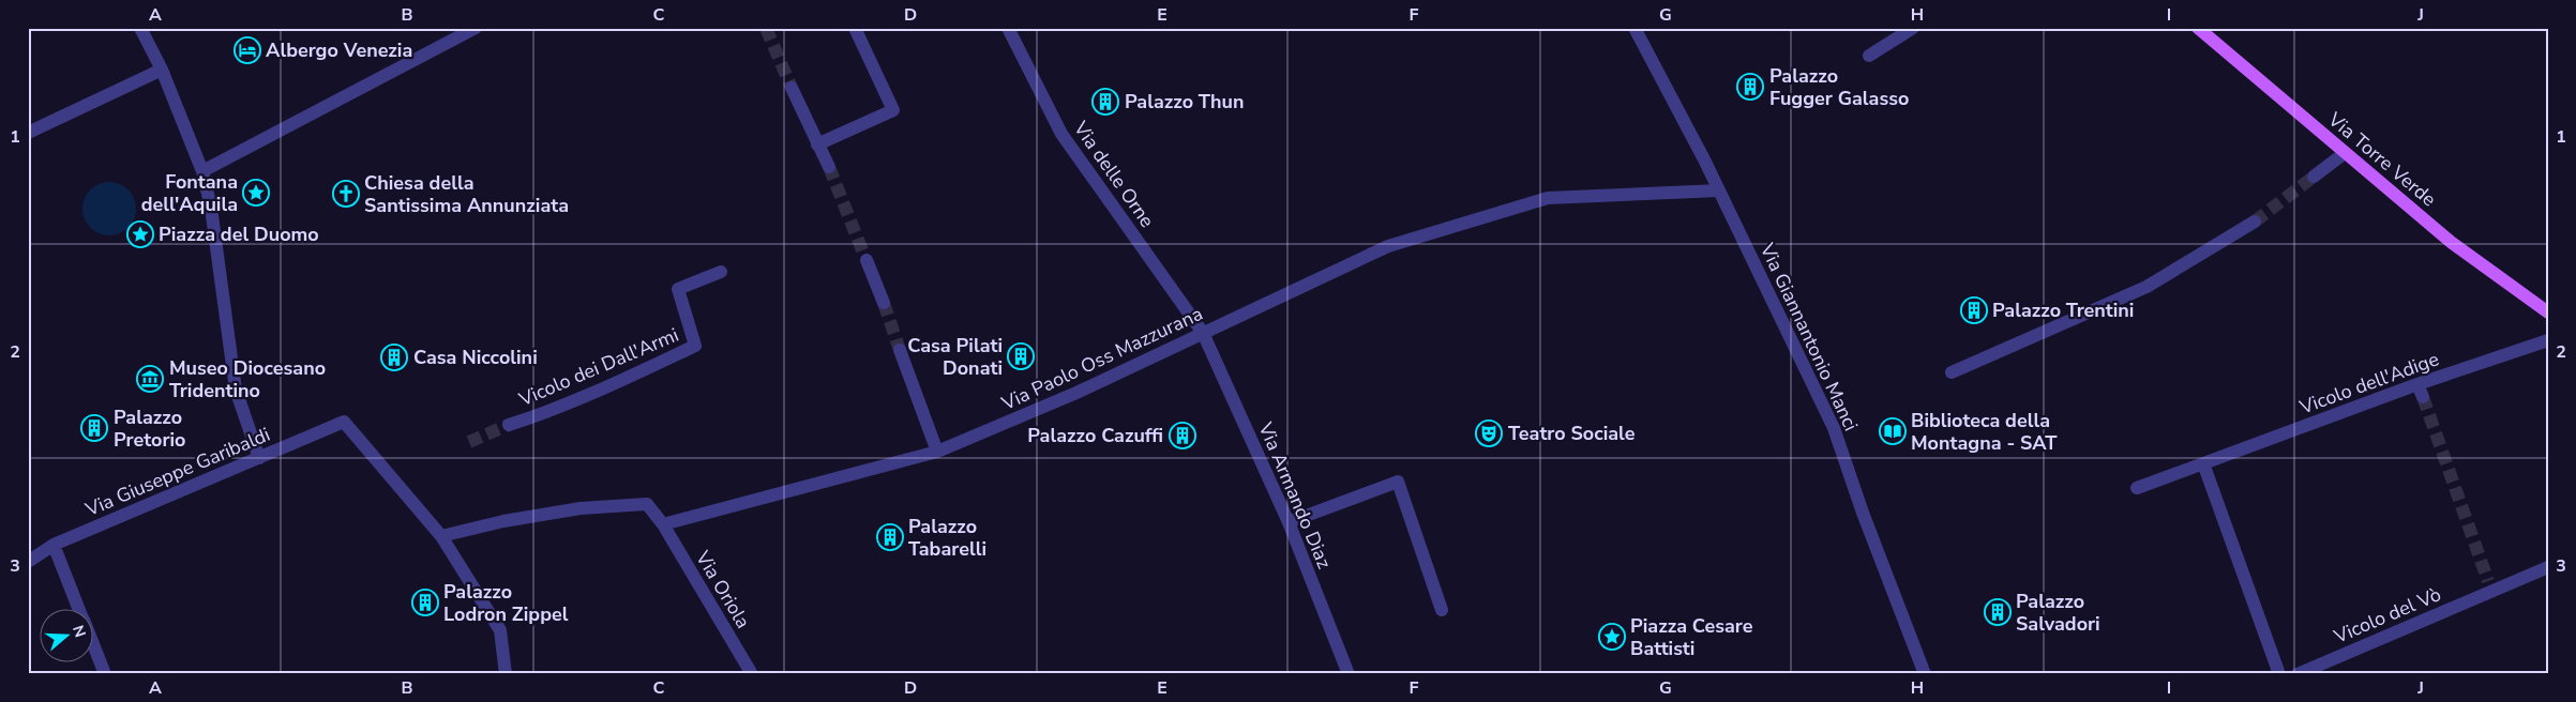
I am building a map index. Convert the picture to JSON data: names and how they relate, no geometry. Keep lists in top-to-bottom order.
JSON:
{
  "streets": {
    "main road": ["Via Torre Verde"],
    "street": [
      "Via delle Orne",
      "Via Giannantonio Manci",
      "Via Paolo Oss Mazzurana",
      "Vicolo dei Dall'Armi",
      "Vicolo dell'Adige",
      "Via Giuseppe Garibaldi",
      "Via Armando Diaz",
      "Via Oriola",
      "Vicolo del Vò"
    ]
  },
  "crossings": [
    ["Via delle Orne", "Via Paolo Oss Mazzurana"],
    ["Via delle Orne", "Via Armando Diaz"],
    ["Via Giannantonio Manci", "Via Paolo Oss Mazzurana"],
    ["Via Paolo Oss Mazzurana", "Via Armando Diaz"],
    ["Via Paolo Oss Mazzurana", "Via Oriola"]
  ],
  "places": {
    "hotel": ["Albergo Venezia"],
    "building": [
      "Palazzo Fugger Galasso",
      "Palazzo Thun",
      "Palazzo Trentini",
      "Casa Pilati Donati",
      "Casa Niccolini",
      "Palazzo Pretorio",
      "Palazzo Cazuffi",
      "Palazzo Tabarelli",
      "Palazzo Lodron Zippel",
      "Palazzo Salvadori"
    ],
    "place": ["Fontana dell'Aquila", "Piazza del Duomo", "Piazza Cesare Battisti"],
    "church": ["Chiesa della Santissima Annunziata"],
    "museum": ["Museo Diocesano Tridentino"],
    "library": ["Biblioteca della Montagna - SAT"],
    "theatre": ["Teatro Sociale"]
  },
  "north": "right",
  "grid": {
    "columns": [
      "A",
      "B",
      "C",
      "D",
      "E",
      "F",
      "G",
      "H",
      "I",
      "J"
    ],
    "rows": ["1", "2", "3"]
  }
}
